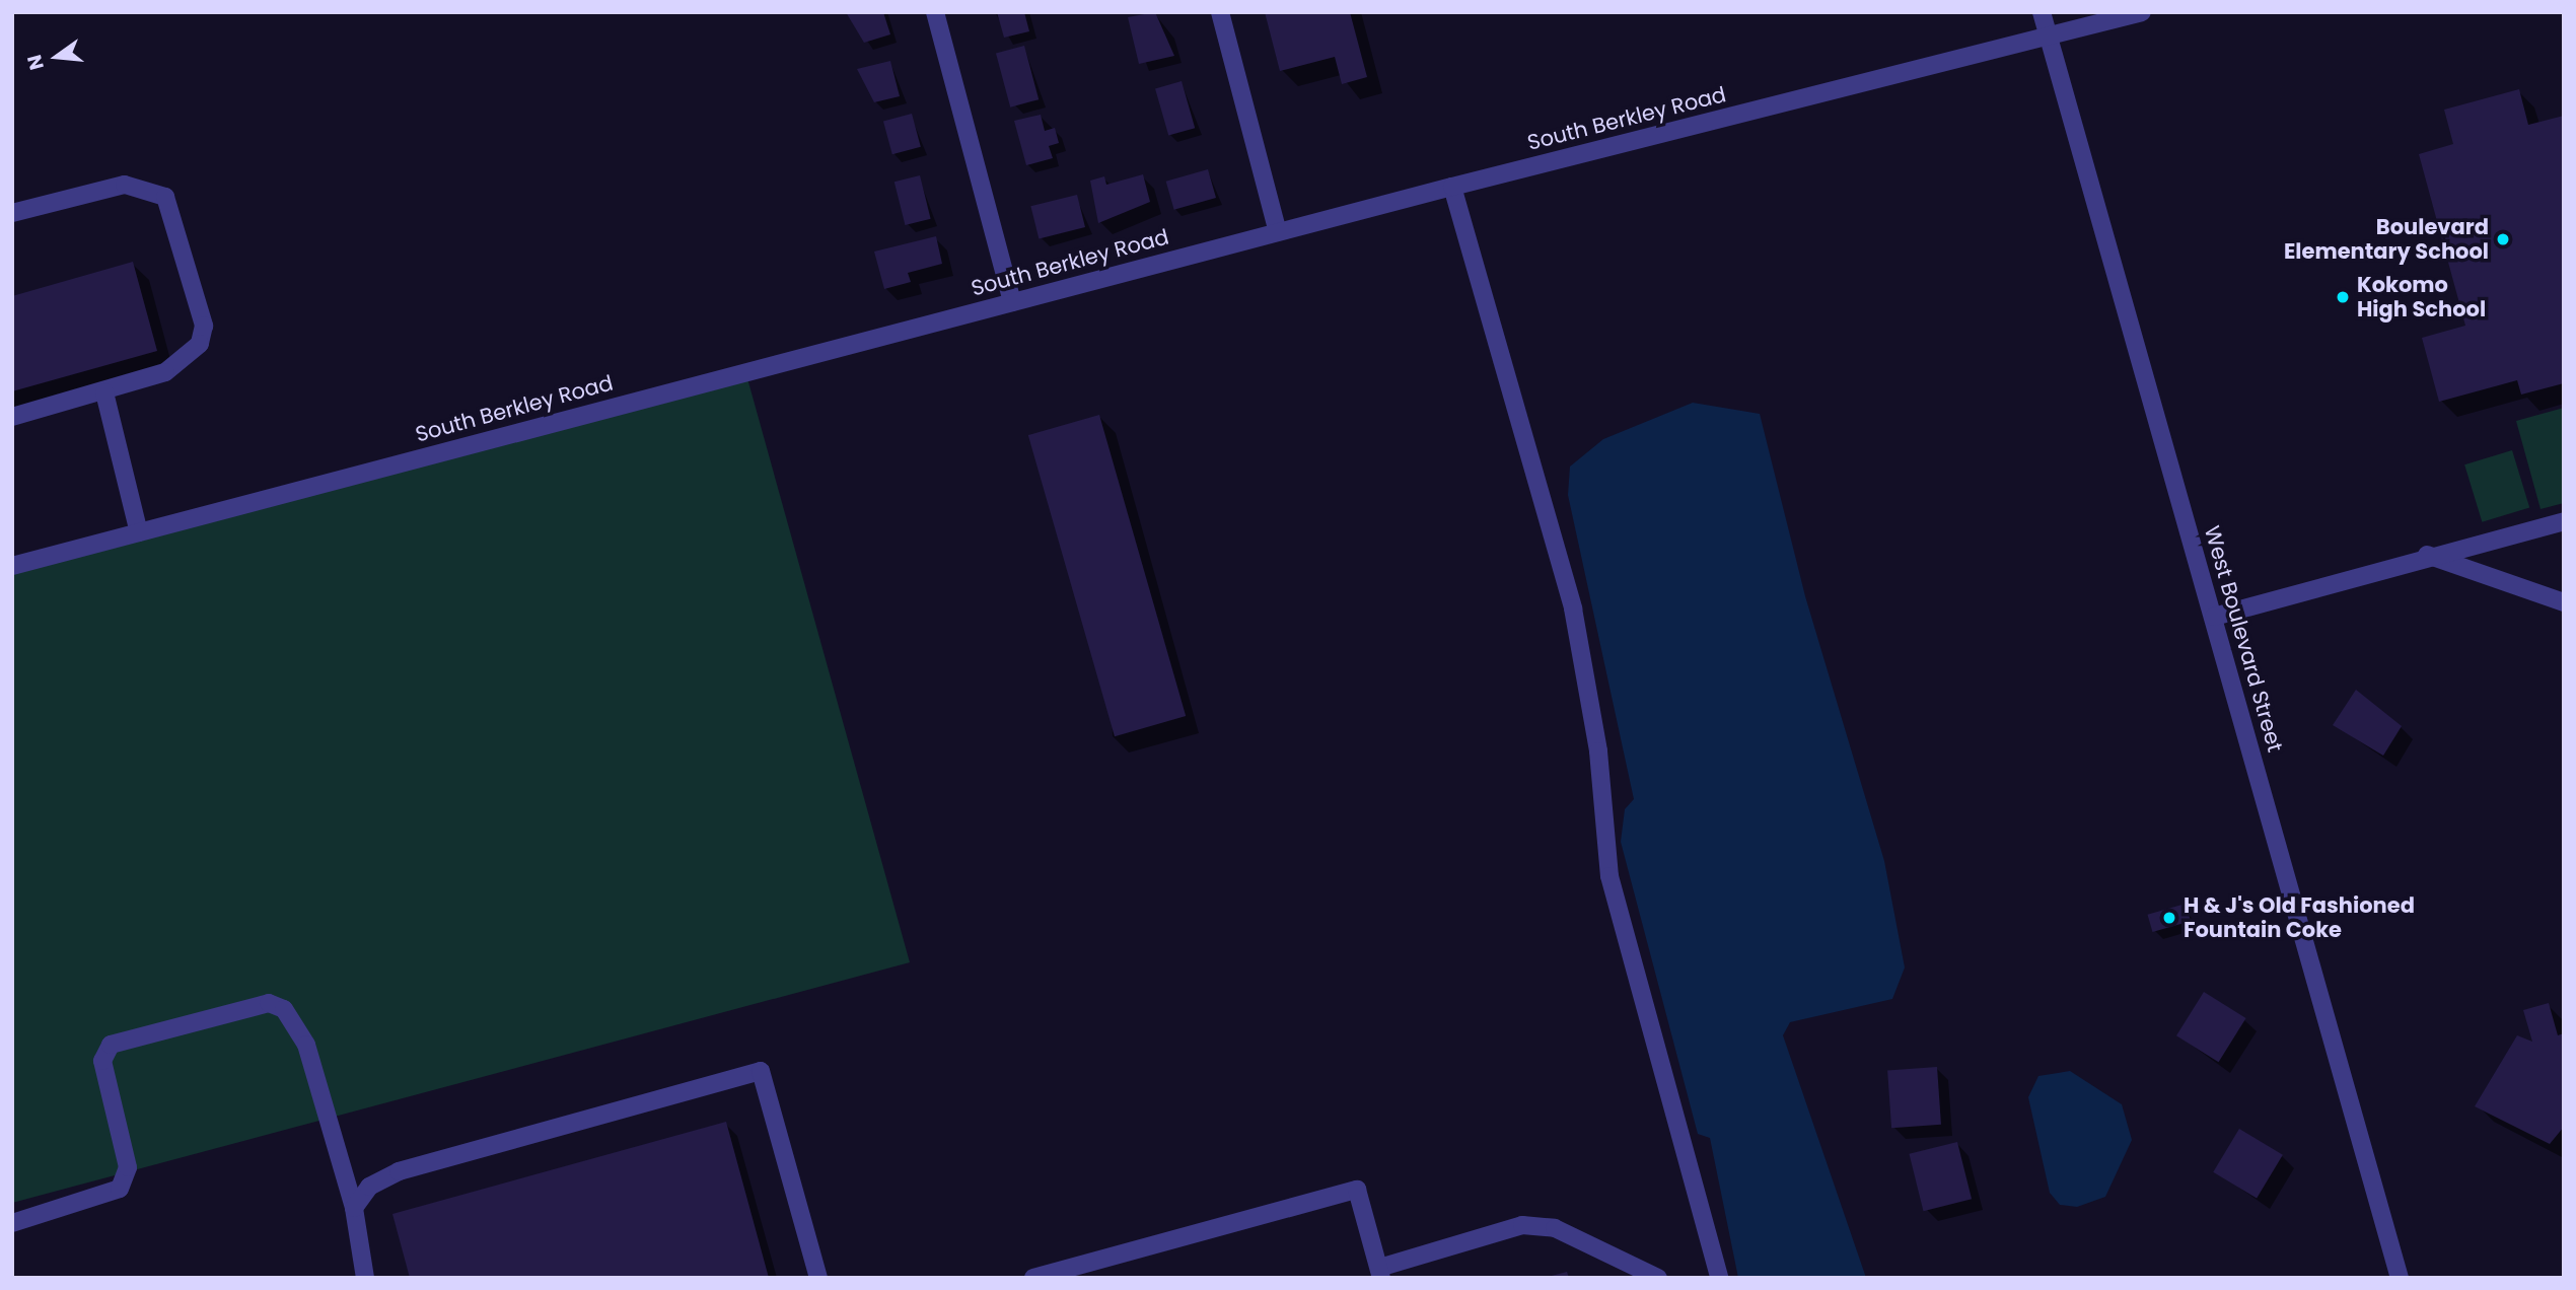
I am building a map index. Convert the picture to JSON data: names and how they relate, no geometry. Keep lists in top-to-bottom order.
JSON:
{
  "streets": {
    "street": ["South Berkley Road", "West Boulevard Street"]
  },
  "crossings": [
    ["South Berkley Road", "West Boulevard Street"]
  ],
  "places": ["Boulevard Elementary School", "Kokomo High School", "H & J's Old Fashioned Fountain Coke"],
  "north": "left"
}
